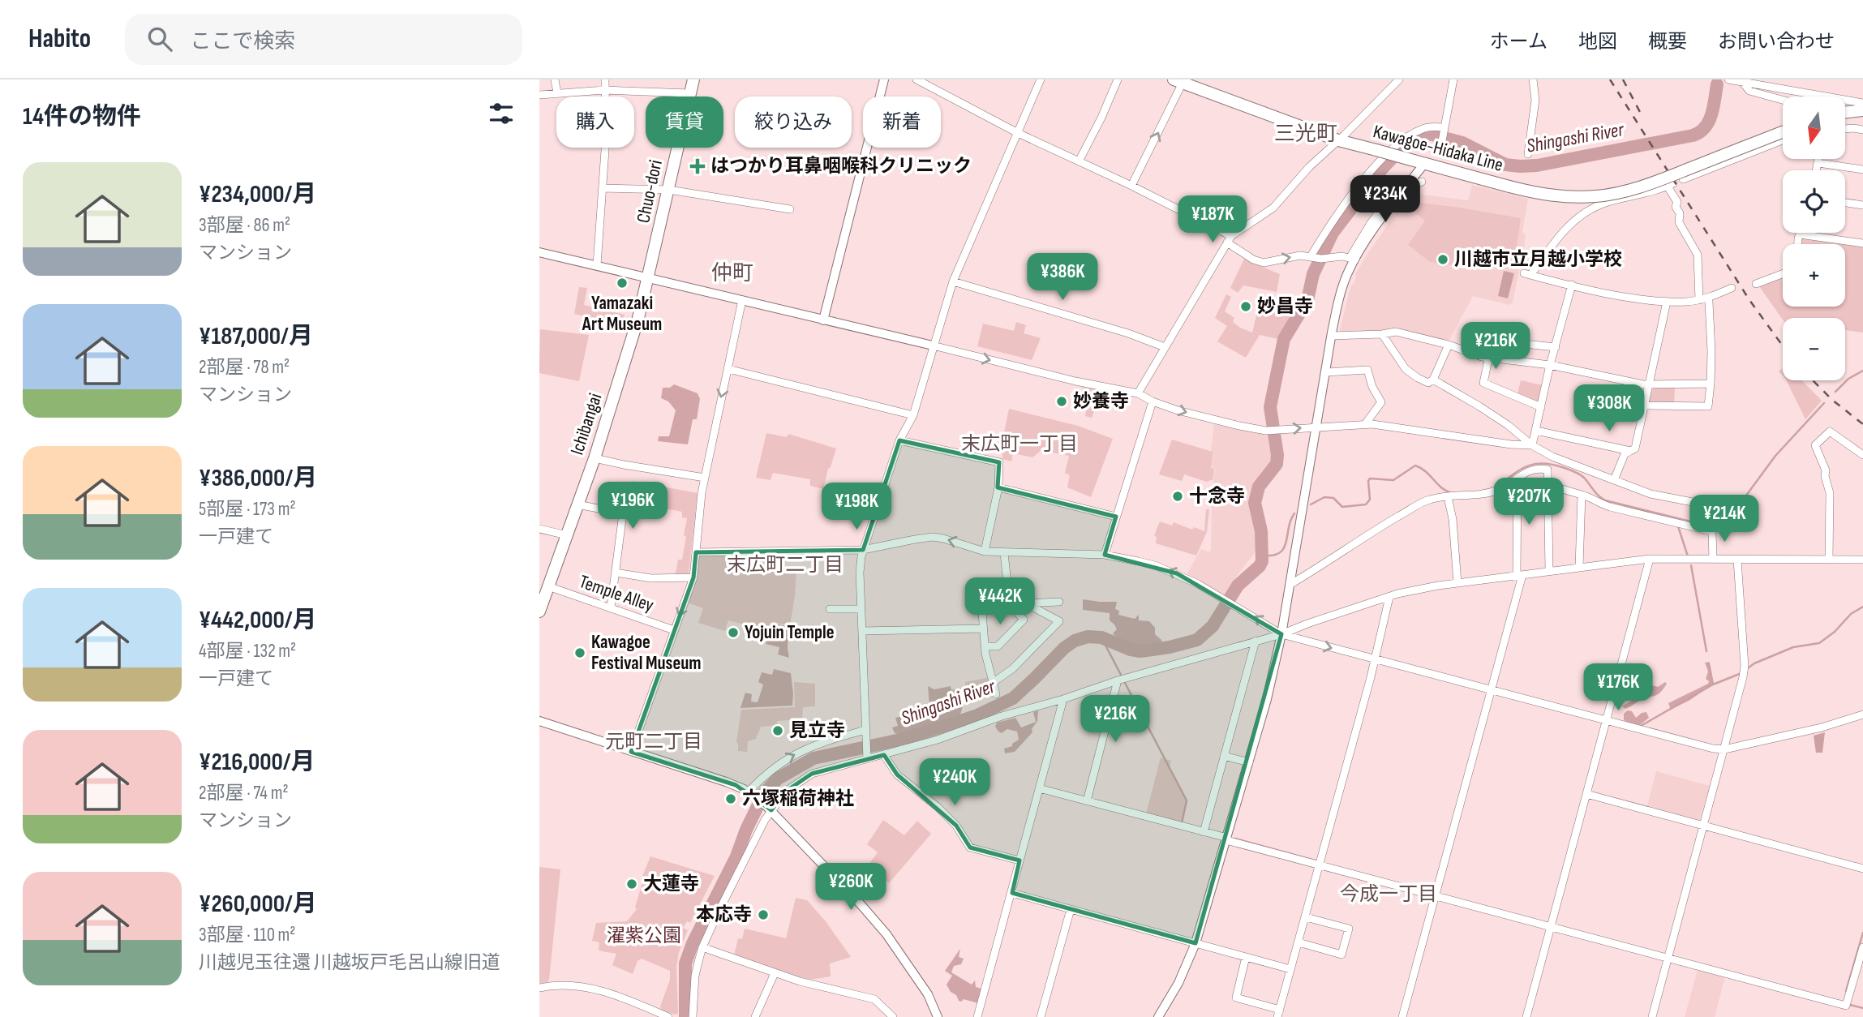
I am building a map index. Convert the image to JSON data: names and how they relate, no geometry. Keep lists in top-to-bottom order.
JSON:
{
  "streets": {
    "main road": ["Kawagoe-Hidaka Line", "Chuo-dori", "Ichibangai"],
    "street": ["Temple Alley"]
  },
  "crossings": [
    ["Chuo-dori", "Ichibangai"],
    ["Ichibangai", "Temple Alley"]
  ],
  "districts": [
    "三光町",
    "仲町",
    "末広町一丁目",
    "末広町二丁目",
    "元町二丁目",
    "今成一丁目"
  ],
  "water": ["Shingashi River"],
  "parks": ["濯紫公園"],
  "places": {
    "health": ["はつかり耳鼻咽喉科クリニック"],
    "other": [
      "川越市立月越小学校",
      "Yamazaki Art Museum",
      "妙昌寺",
      "妙養寺",
      "十念寺",
      "Yojuin Temple",
      "Kawagoe Festival Museum",
      "見立寺",
      "六塚稲荷神社",
      "大蓮寺",
      "本応寺"
    ]
  },
  "north": "bottom",
  "page": {
    "header": "Habito",
    "search": "ここで検索",
    "nav": [
      "ホーム",
      "地図",
      "概要",
      "お問い合わせ"
    ],
    "heading": "14件の物件",
    "map_buttons": ["+", "−"],
    "chip": [
      "購入",
      "賃貸",
      "絞り込み",
      "新着"
    ],
    "list": [
      {
        "name": "¥234,000/月",
        "note": "3部屋 · 86 m² · マンション"
      },
      {
        "name": "¥187,000/月",
        "note": "2部屋 · 78 m² · マンション"
      },
      {
        "name": "¥386,000/月",
        "note": "5部屋 · 173 m² · 一戸建て"
      },
      {
        "name": "¥442,000/月",
        "note": "4部屋 · 132 m² · 一戸建て"
      },
      {
        "name": "¥216,000/月",
        "note": "2部屋 · 74 m² · マンション"
      },
      {
        "name": "¥260,000/月",
        "note": "3部屋 · 110 m² · 川越児玉往還 川越坂戸毛呂山線旧道"
      }
    ],
    "price": [
      "¥234K",
      "¥187K",
      "¥386K",
      "¥216K",
      "¥308K",
      "¥207K",
      "¥196K",
      "¥198K",
      "¥214K",
      "¥442K",
      "¥176K",
      "¥216K",
      "¥240K",
      "¥260K"
    ]
  }
}
